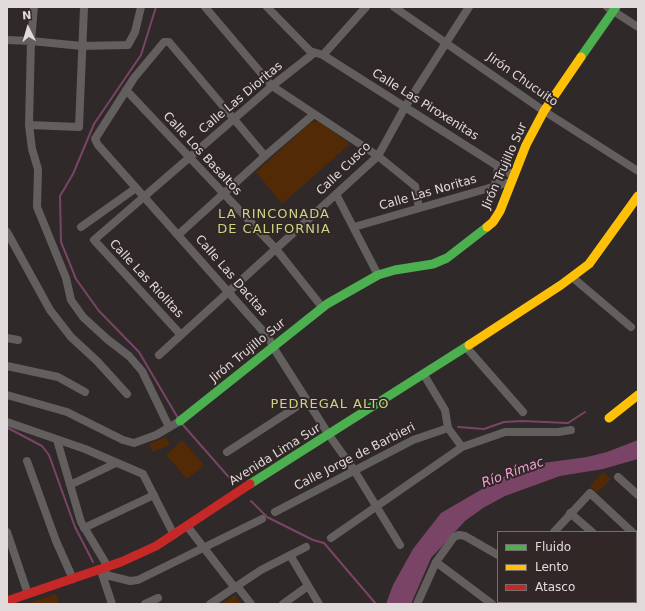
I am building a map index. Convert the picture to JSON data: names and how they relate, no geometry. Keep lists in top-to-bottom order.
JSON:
{
  "streets": {
    "main road": ["Jirón Trujillo Sur", "Avenida Lima Sur"],
    "street": [
      "Jirón Chucuito",
      "Calle Las Dioritas",
      "Calle Las Piroxenitas",
      "Calle Los Basaltos",
      "Calle Cusco",
      "Calle Las Noritas",
      "Calle Las Dacitas",
      "Calle Las Riolitas",
      "Calle Jorge de Barbieri"
    ]
  },
  "crossings": [
    ["Jirón Chucuito", "Jirón Trujillo Sur"],
    ["Jirón Chucuito", "Calle Cusco"],
    ["Calle Las Dioritas", "Calle Las Piroxenitas"],
    ["Calle Las Dioritas", "Calle Los Basaltos"],
    ["Calle Las Dioritas", "Calle Las Dacitas"],
    ["Calle Las Dioritas", "Calle Las Riolitas"],
    ["Calle Las Piroxenitas", "Jirón Trujillo Sur"],
    ["Calle Las Piroxenitas", "Calle Cusco"],
    ["Calle Las Piroxenitas", "Calle Las Noritas"],
    ["Calle Los Basaltos", "Jirón Trujillo Sur"],
    ["Calle Los Basaltos", "Calle Cusco"],
    ["Calle Los Basaltos", "Calle Las Dacitas"],
    ["Jirón Trujillo Sur", "Calle Las Noritas"],
    ["Jirón Trujillo Sur", "Calle Las Dacitas"],
    ["Calle Cusco", "Calle Las Dacitas"],
    ["Calle Cusco", "Calle Las Riolitas"],
    ["Calle Las Dacitas", "Avenida Lima Sur"],
    ["Calle Las Dacitas", "Calle Jorge de Barbieri"]
  ],
  "districts": ["LA RINCONADA DE CALIFORNIA", "PEDREGAL ALTO"],
  "water": ["Río Rímac"],
  "legend": ["Fluido", "Lento", "Atasco"],
  "north": "top"
}
